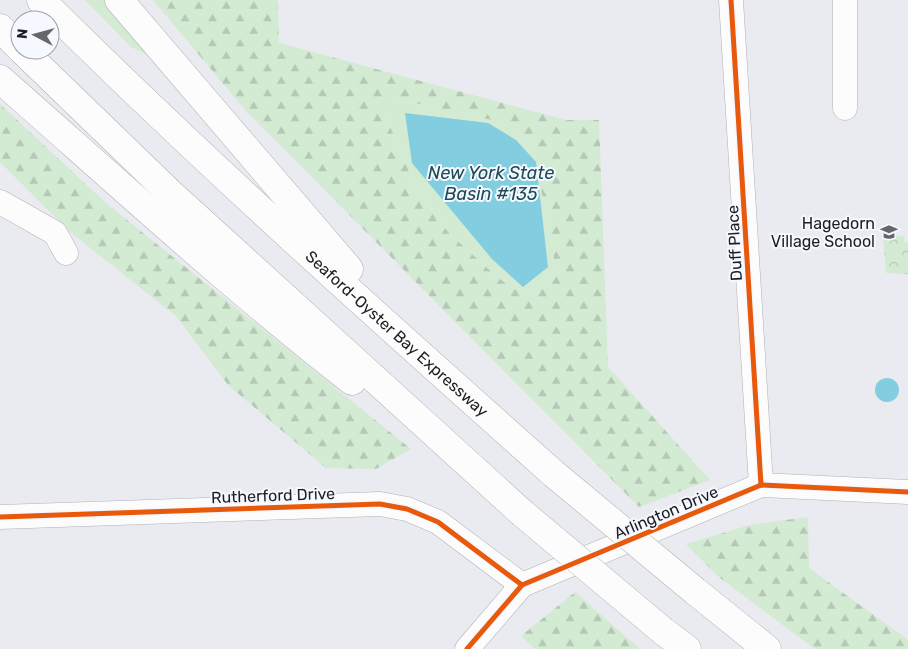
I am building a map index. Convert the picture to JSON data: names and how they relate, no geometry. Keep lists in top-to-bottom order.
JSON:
{
  "streets": {
    "highway": ["Seaford-Oyster Bay Expressway"],
    "street": ["Duff Place", "Rutherford Drive", "Arlington Drive"]
  },
  "crossings": [
    ["Duff Place", "Arlington Drive"],
    ["Rutherford Drive", "Arlington Drive"]
  ],
  "water": ["New York State Basin #135"],
  "places": {
    "school or university": ["Hagedorn Village School"]
  },
  "north": "left"
}
